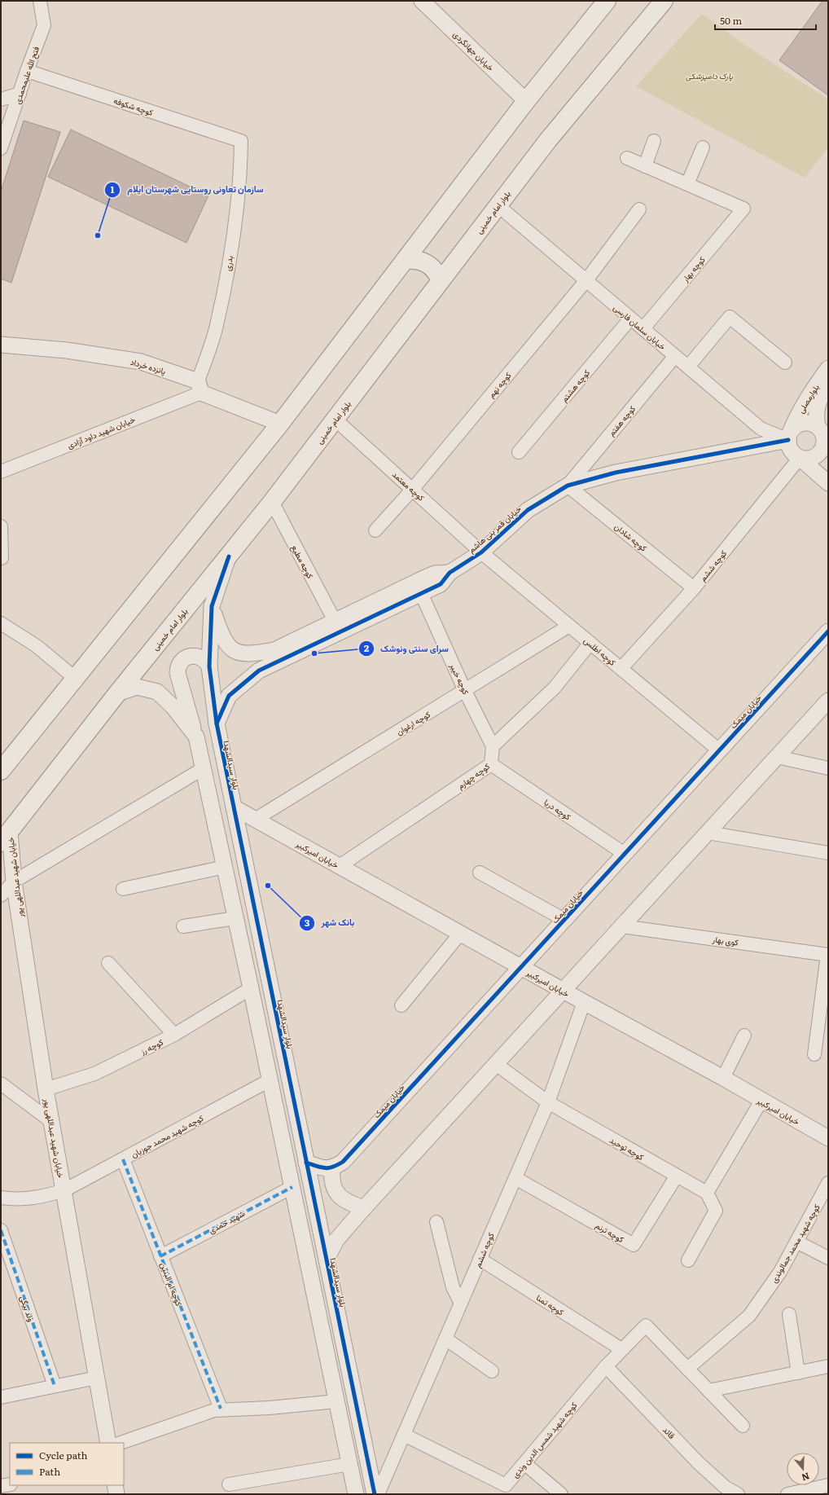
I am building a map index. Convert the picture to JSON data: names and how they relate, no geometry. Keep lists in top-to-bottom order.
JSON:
{
  "streets": {
    "main road": ["بلوار امام خمینی"],
    "street": [
      "خیابان جهانگردی",
      "فتح الله علیمحمدی",
      "کوچه شکوفه",
      "بدری",
      "کوچه بهار",
      "خیابان سلمان فارسی",
      "پانزده خرداد",
      "کوچه نهم",
      "کوچه هشتم",
      "بلوارمصلی",
      "کوچه هفتم",
      "خیابان شهید داود آزادی",
      "کوچه معتمد",
      "خیابان قمر بنی هاشم",
      "کوچه شادان",
      "کوچه مطیع",
      "کوچه ششم",
      "کوچه اطلس",
      "کوچه خیبر",
      "خیابان میمک",
      "کوچه ارغوان",
      "بلوار سیدالشهدا",
      "کوچه چهارم",
      "کوچه دریا",
      "خیابان امیرکبیر",
      "خیابان شهید عبداللهی پور",
      "کوی بهار",
      "کوچه رز",
      "کوچه شهید محمد جوزیان",
      "کوچه توحید",
      "شهید حمدی",
      "کوچه ترنم",
      "کوچه شهید محمد جمالوندی",
      "کوچه ام البنین",
      "کوچه تمنا",
      "ولد بیگی",
      "قائد",
      "کوچه شهید شمس الدین وندی"
    ]
  },
  "crossings": [
    ["فتح الله علیمحمدی", "کوچه شکوفه"],
    ["کوچه شکوفه", "بدری"],
    ["بلوار امام خمینی", "خیابان سلمان فارسی"],
    ["بلوار امام خمینی", "کوچه معتمد"],
    ["بلوار امام خمینی", "کوچه مطیع"],
    ["بلوار امام خمینی", "بلوار سیدالشهدا"],
    ["بلوار امام خمینی", "خیابان شهید عبداللهی پور"],
    ["بدری", "پانزده خرداد"],
    ["بدری", "خیابان شهید داود آزادی"],
    ["کوچه بهار", "خیابان سلمان فارسی"],
    ["خیابان سلمان فارسی", "کوچه نهم"],
    ["خیابان سلمان فارسی", "کوچه هشتم"],
    ["خیابان سلمان فارسی", "بلوارمصلی"],
    ["خیابان سلمان فارسی", "کوچه هفتم"],
    ["خیابان سلمان فارسی", "خیابان قمر بنی هاشم"],
    ["خیابان سلمان فارسی", "کوچه ششم"],
    ["پانزده خرداد", "خیابان شهید داود آزادی"],
    ["کوچه نهم", "کوچه معتمد"],
    ["بلوارمصلی", "خیابان قمر بنی هاشم"],
    ["بلوارمصلی", "کوچه ششم"],
    ["کوچه هفتم", "خیابان قمر بنی هاشم"],
    ["کوچه هفتم", "کوچه شادان"],
    ["کوچه معتمد", "خیابان قمر بنی هاشم"],
    ["کوچه معتمد", "کوچه اطلس"],
    ["خیابان قمر بنی هاشم", "کوچه شادان"],
    ["خیابان قمر بنی هاشم", "کوچه مطیع"],
    ["خیابان قمر بنی هاشم", "کوچه ششم"],
    ["خیابان قمر بنی هاشم", "کوچه اطلس"],
    ["خیابان قمر بنی هاشم", "کوچه خیبر"],
    ["خیابان قمر بنی هاشم", "بلوار سیدالشهدا"],
    ["کوچه شادان", "کوچه ششم"],
    ["کوچه ششم", "کوچه اطلس"],
    ["کوچه ششم", "خیابان امیرکبیر"],
    ["کوچه ششم", "کوچه توحید"],
    ["کوچه ششم", "کوچه ترنم"],
    ["کوچه ششم", "کوچه تمنا"],
    ["کوچه ششم", "کوچه شهید شمس الدین وندی"],
    ["کوچه اطلس", "خیابان میمک"],
    ["کوچه اطلس", "کوچه ارغوان"],
    ["کوچه خیبر", "کوچه ارغوان"],
    ["کوچه خیبر", "کوچه چهارم"],
    ["خیابان میمک", "کوچه دریا"],
    ["خیابان میمک", "خیابان امیرکبیر"],
    ["کوچه ارغوان", "خیابان امیرکبیر"],
    ["بلوار سیدالشهدا", "خیابان امیرکبیر"],
    ["کوچه چهارم", "کوچه دریا"],
    ["کوچه چهارم", "خیابان امیرکبیر"],
    ["خیابان شهید عبداللهی پور", "کوچه رز"],
    ["خیابان شهید عبداللهی پور", "کوچه شهید محمد جوزیان"],
    ["کوچه شهید محمد جوزیان", "کوچه ام البنین"],
    ["کوچه توحید", "کوچه ترنم"],
    ["شهید حمدی", "کوچه ام البنین"],
    ["کوچه شهید محمد جمالوندی", "کوچه شهید شمس الدین وندی"],
    ["کوچه تمنا", "کوچه شهید شمس الدین وندی"],
    ["قائد", "کوچه شهید شمس الدین وندی"]
  ],
  "parks": ["پارک دامپزشکی"],
  "places": ["سازمان تعاونی روستایی شهرستان ایلام", "سرای سنتی ونوشک", "بانک شهر"],
  "legend": ["Cycle path", "Path"],
  "scale_bar": "50 m",
  "north": "bottom"
}
